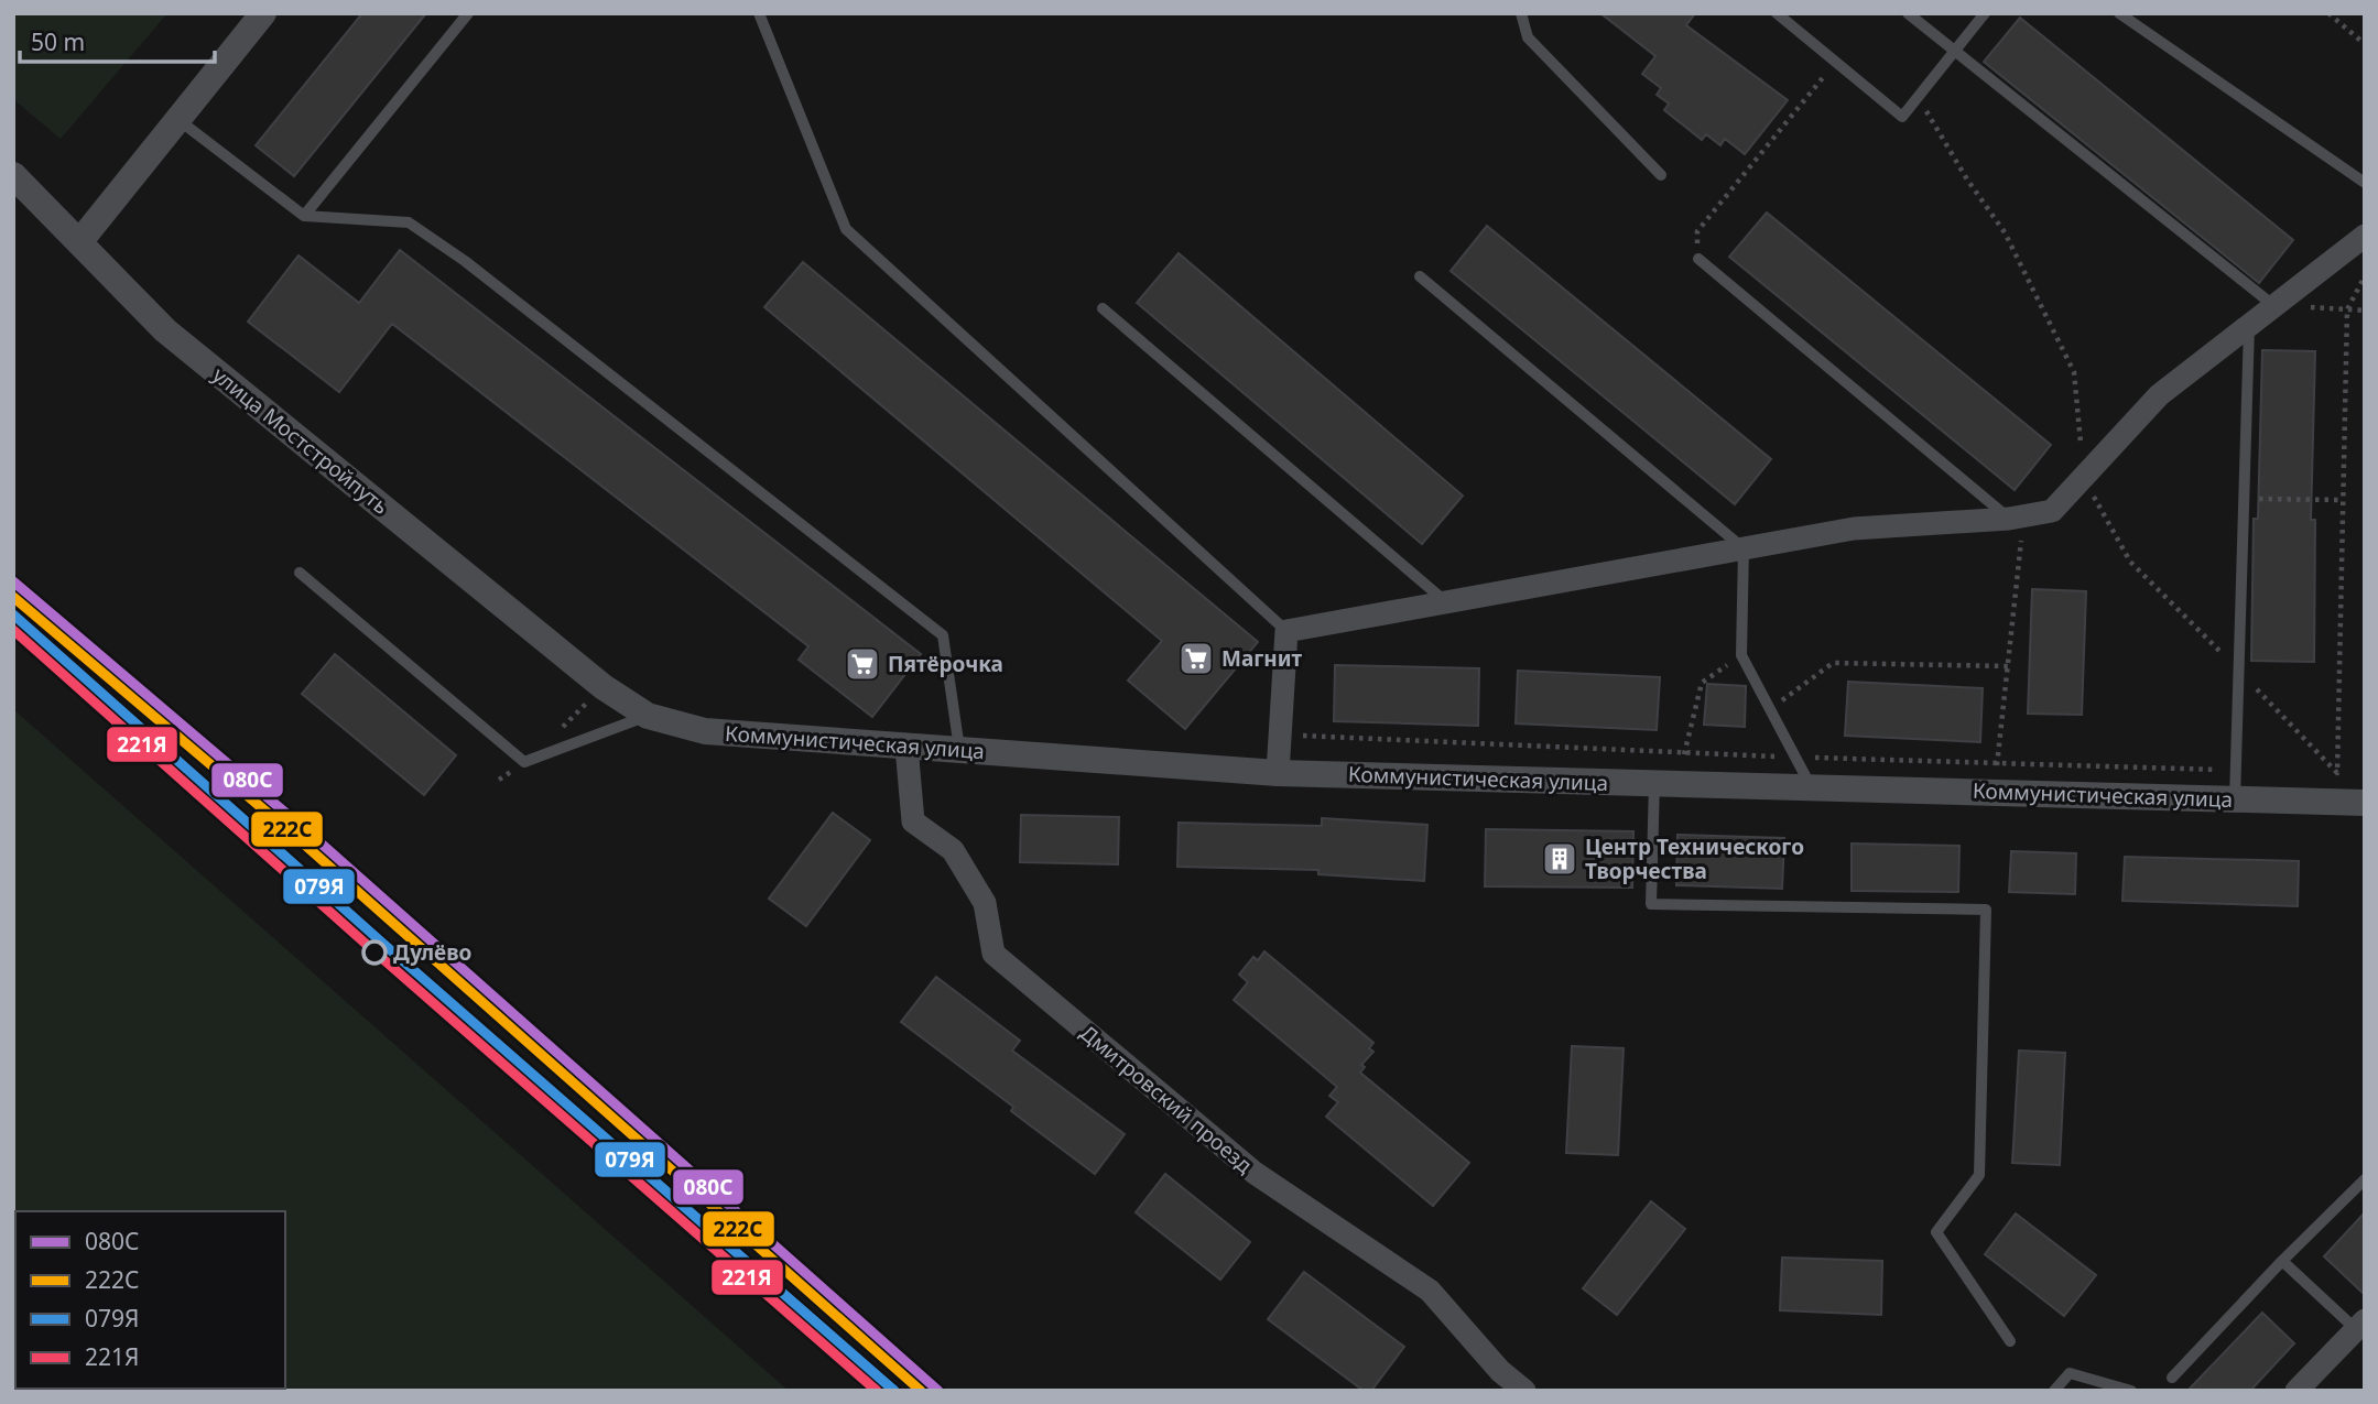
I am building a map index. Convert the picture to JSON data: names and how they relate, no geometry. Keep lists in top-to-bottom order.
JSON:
{
  "streets": {
    "street": ["улица Мостстройпуть", "Коммунистическая улица", "Дмитровский проезд"]
  },
  "crossings": [
    ["улица Мостстройпуть", "Коммунистическая улица"],
    ["Коммунистическая улица", "Дмитровский проезд"]
  ],
  "places": {
    "supermarket": ["Магнит", "Пятёрочка"],
    "building": ["Центр Технического Творчества"],
    "other": ["Дулёво"]
  },
  "lines": [
    "transit line 080С",
    "transit line 222С",
    "transit line 079Я",
    "transit line 221Я"
  ],
  "legend": [
    "080С",
    "222С",
    "079Я",
    "221Я"
  ],
  "scale_bar": "50 m"
}
